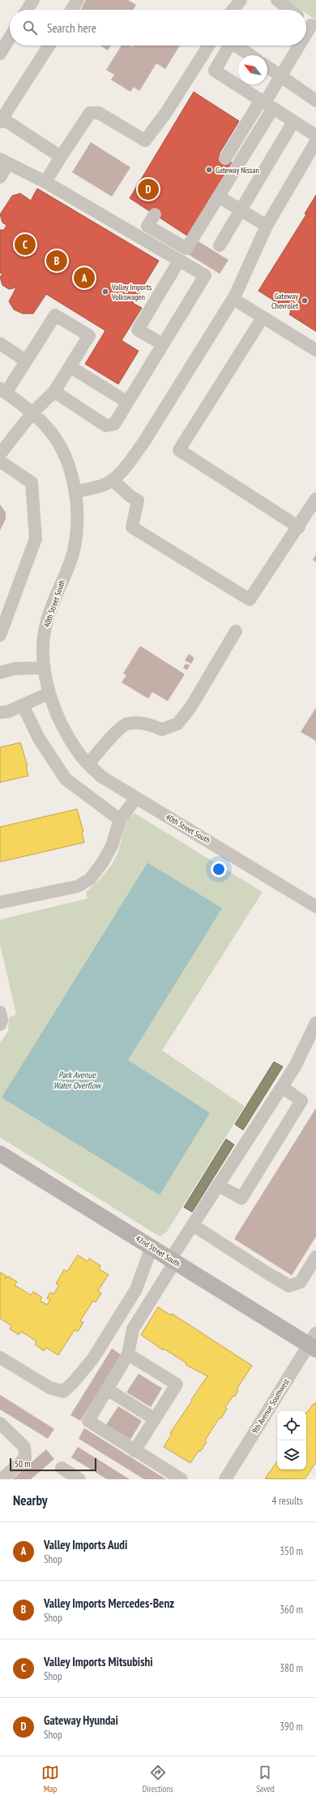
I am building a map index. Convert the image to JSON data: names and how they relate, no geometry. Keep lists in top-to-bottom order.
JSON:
{
  "streets": {
    "main road": ["42nd Street South"],
    "street": ["40th Street South", "9th Avenue Southwest"]
  },
  "crossings": [
    ["42nd Street South", "9th Avenue Southwest"]
  ],
  "water": ["Park Avenue Water Overflow"],
  "places": ["Gateway Nissan", "Valley Imports Volkswagen", "Gateway Chevrolet"],
  "scale_bar": "50 m",
  "north": "top left",
  "page": {
    "search": "Search here",
    "pins": [
      "D",
      "C",
      "B",
      "A"
    ],
    "scale": "50 m",
    "heading": ["Nearby", "4 results"],
    "list": [
      {
        "mark": "A",
        "name": "Valley Imports Audi",
        "note": "Shop",
        "value": "350 m"
      },
      {
        "mark": "B",
        "name": "Valley Imports Mercedes-Benz",
        "note": "Shop",
        "value": "360 m"
      },
      {
        "mark": "C",
        "name": "Valley Imports Mitsubishi",
        "note": "Shop",
        "value": "380 m"
      },
      {
        "mark": "D",
        "name": "Gateway Hyundai",
        "note": "Shop",
        "value": "390 m"
      }
    ],
    "nav": ["Map", "Directions", "Saved"]
  }
}
